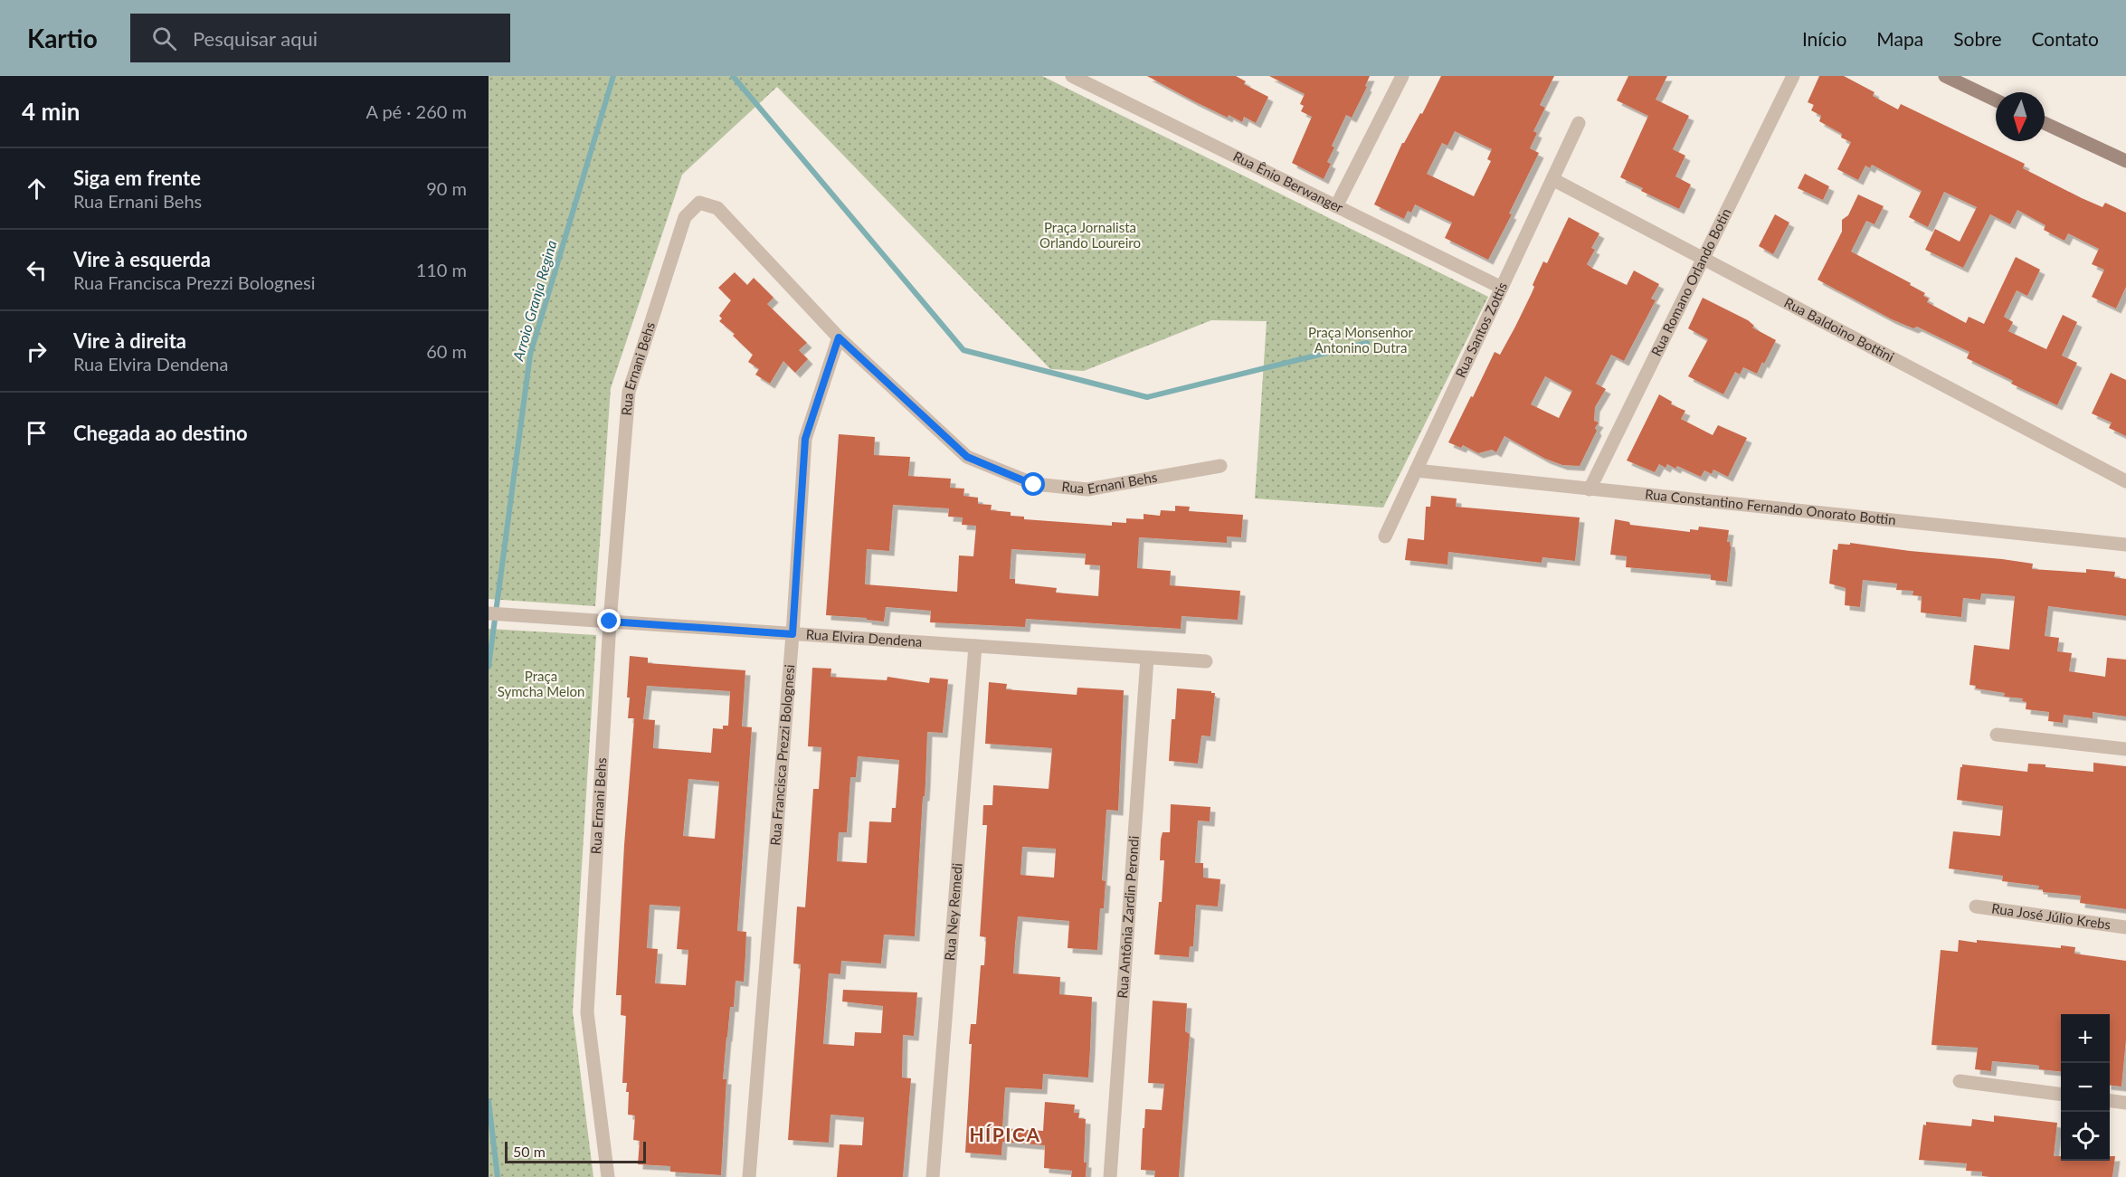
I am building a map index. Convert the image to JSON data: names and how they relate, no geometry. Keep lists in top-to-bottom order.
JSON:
{
  "streets": {
    "street": [
      "Rua Ênio Berwanger",
      "Rua Romano Orlando Botin",
      "Rua Santos Zottis",
      "Rua Baldoino Bottini",
      "Rua Ernani Behs",
      "Rua Constantino Fernando Onorato Bottin",
      "Rua Elvira Dendena",
      "Rua Francisca Prezzi Bolognesi",
      "Rua Ney Remedi",
      "Rua José Júlio Krebs",
      "Rua Antônia Zardin Perondi"
    ]
  },
  "crossings": [
    ["Rua Ênio Berwanger", "Rua Santos Zottis"],
    ["Rua Romano Orlando Botin", "Rua Baldoino Bottini"],
    ["Rua Romano Orlando Botin", "Rua Constantino Fernando Onorato Bottin"],
    ["Rua Santos Zottis", "Rua Baldoino Bottini"],
    ["Rua Santos Zottis", "Rua Constantino Fernando Onorato Bottin"],
    ["Rua Ernani Behs", "Rua Elvira Dendena"],
    ["Rua Ernani Behs", "Rua Francisca Prezzi Bolognesi"],
    ["Rua Elvira Dendena", "Rua Francisca Prezzi Bolognesi"],
    ["Rua Elvira Dendena", "Rua Ney Remedi"],
    ["Rua Elvira Dendena", "Rua Antônia Zardin Perondi"]
  ],
  "districts": ["HÍPICA"],
  "water": ["Arroio Granja Regina"],
  "parks": ["Praça Jornalista Orlando Loureiro", "Praça Monsenhor Antonino Dutra", "Praça Symcha Melon"],
  "scale_bar": "50 m",
  "north": "bottom",
  "page": {
    "header": "Kartio",
    "search": "Pesquisar aqui",
    "nav": [
      "Início",
      "Mapa",
      "Sobre",
      "Contato"
    ],
    "heading": ["4 min", "A pé · 260 m"],
    "list": [
      ["Siga em frente", "Rua Ernani Behs", "90 m"],
      ["Vire à esquerda", "Rua Francisca Prezzi Bolognesi", "110 m"],
      ["Vire à direita", "Rua Elvira Dendena", "60 m"],
      "Chegada ao destino"
    ],
    "map_buttons": ["+", "−"],
    "scale": "50 m"
  }
}
